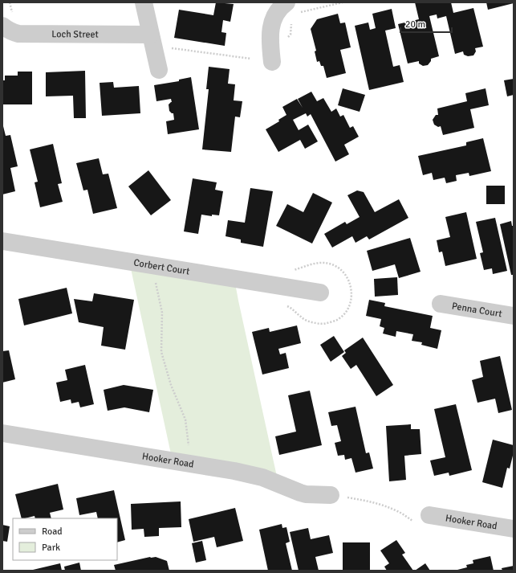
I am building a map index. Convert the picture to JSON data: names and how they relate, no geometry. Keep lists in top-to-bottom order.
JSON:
{
  "streets": {
    "street": [
      "Loch Street",
      "Corbert Court",
      "Penna Court",
      "Hooker Road"
    ]
  },
  "legend": ["Road", "Park"],
  "scale_bar": "20 m"
}
